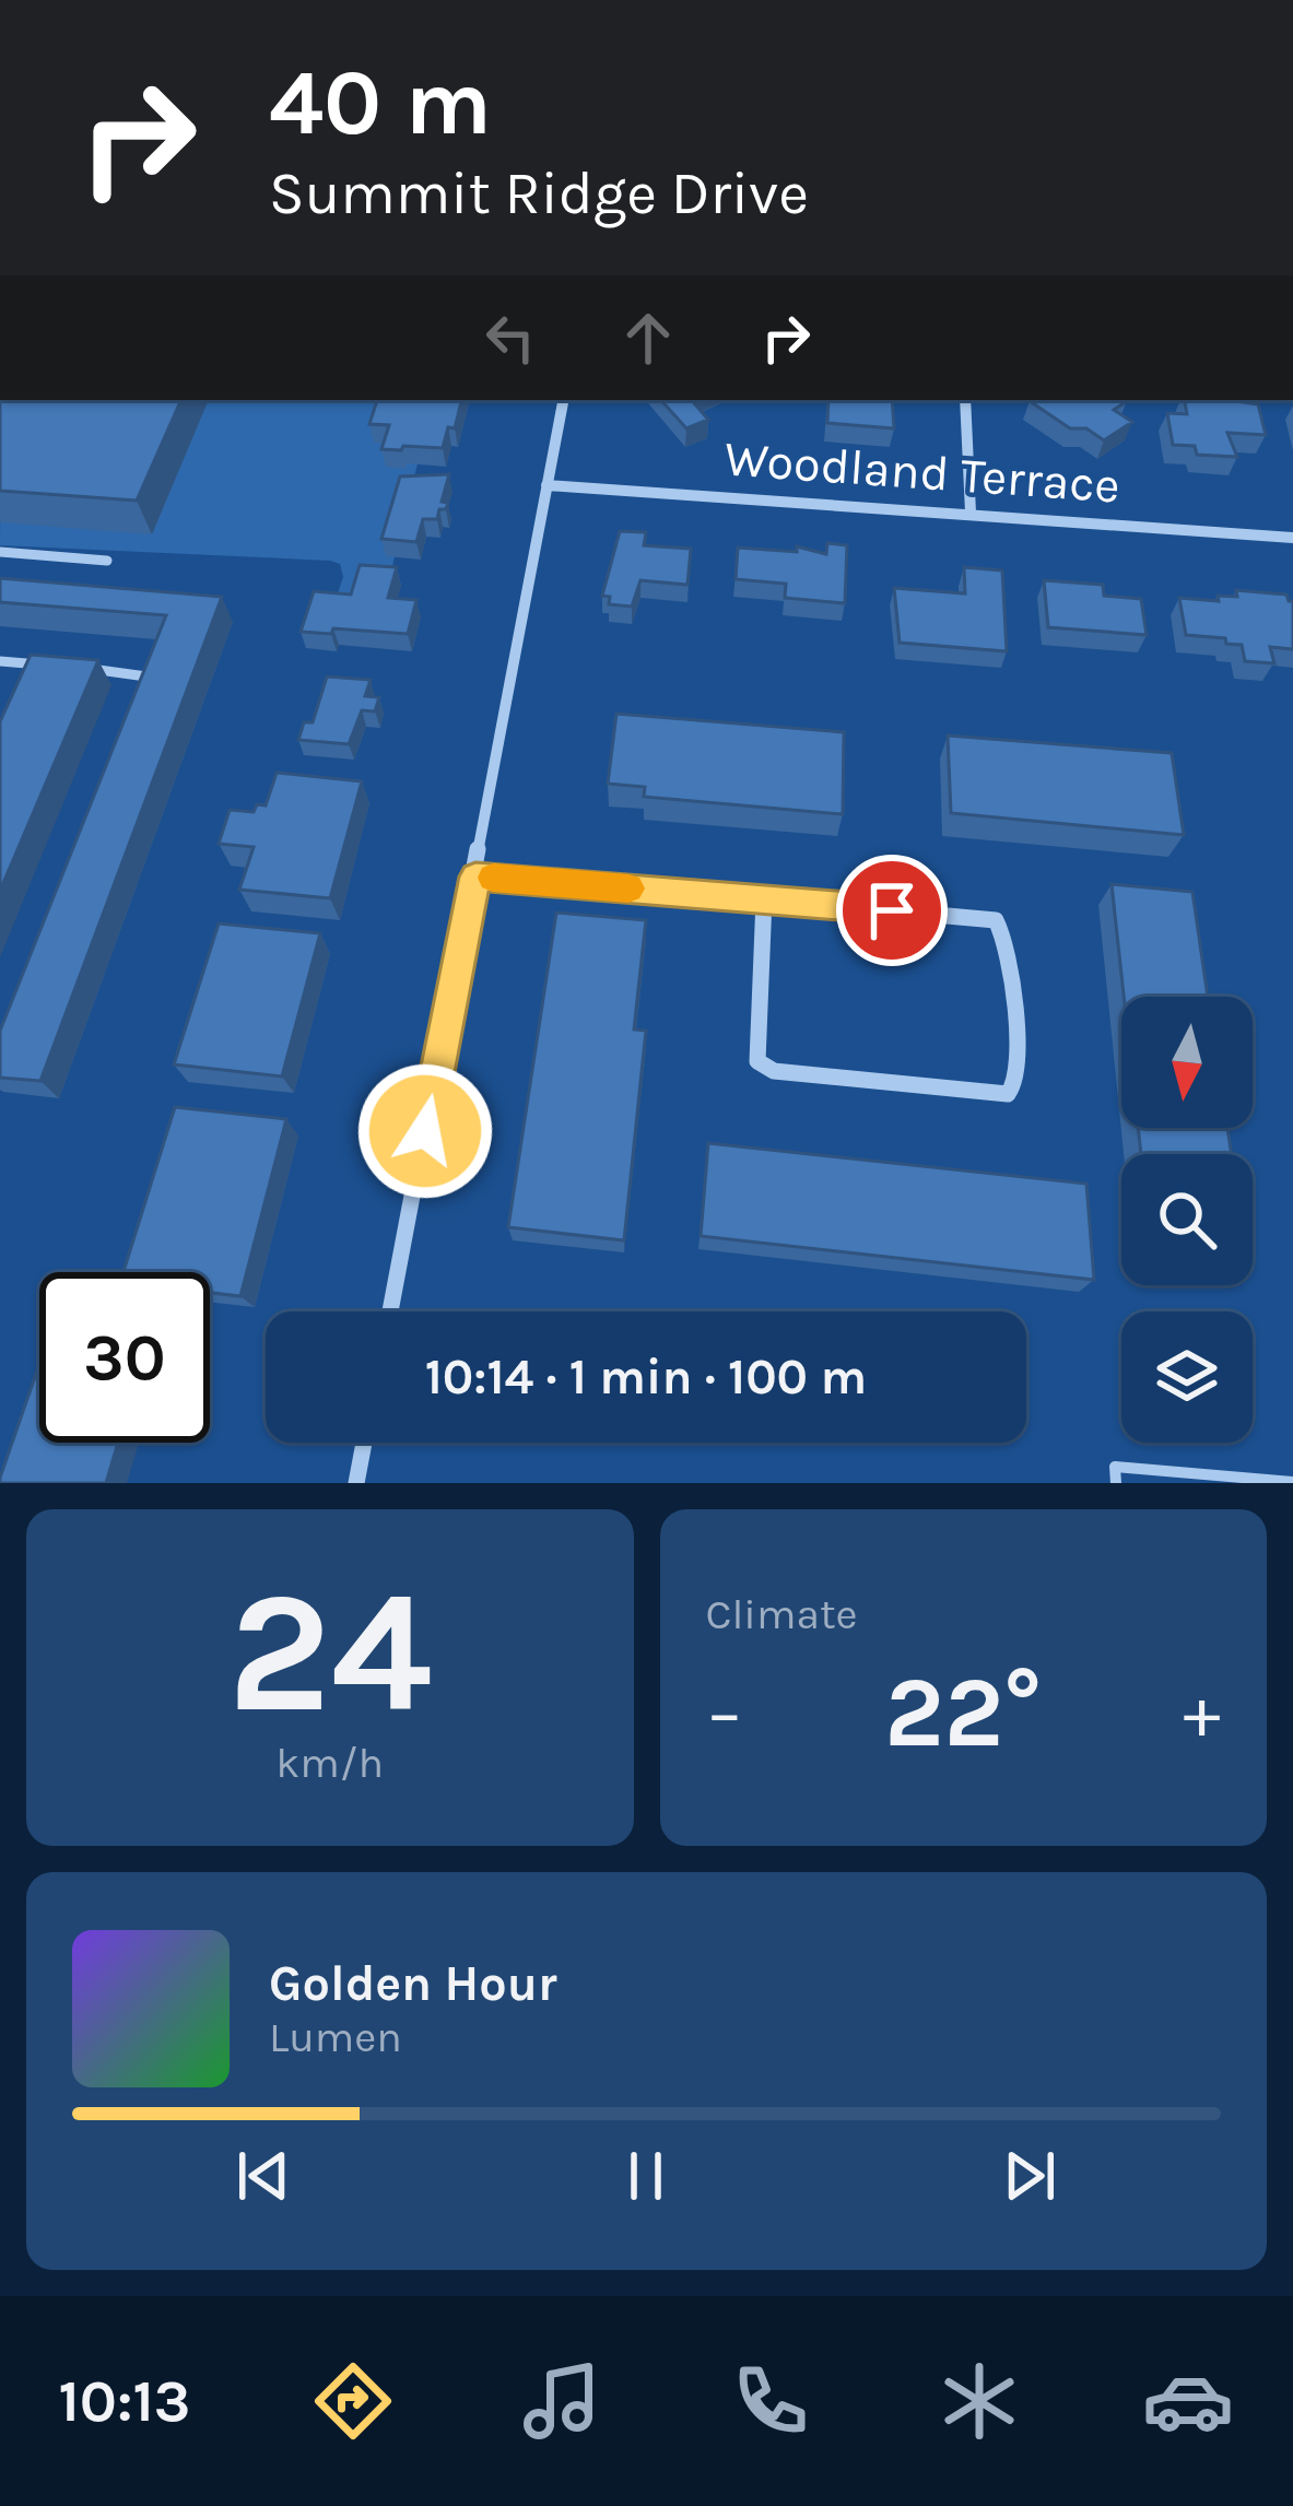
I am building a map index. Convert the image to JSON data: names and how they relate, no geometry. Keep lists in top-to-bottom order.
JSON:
{
  "streets": {
    "street": ["Woodland Terrace"]
  },
  "north": "bottom",
  "page": {
    "turn": ["40 m", "Summit Ridge Drive"],
    "limit": "30",
    "trip": "10:14 · 1 min · 100 m",
    "tile": [
      ["24", "km/h"],
      "Climate"
    ],
    "heat": ["−", "22°", "+"],
    "song": ["Golden Hour", "Lumen"],
    "tabs": "10:13"
  }
}
